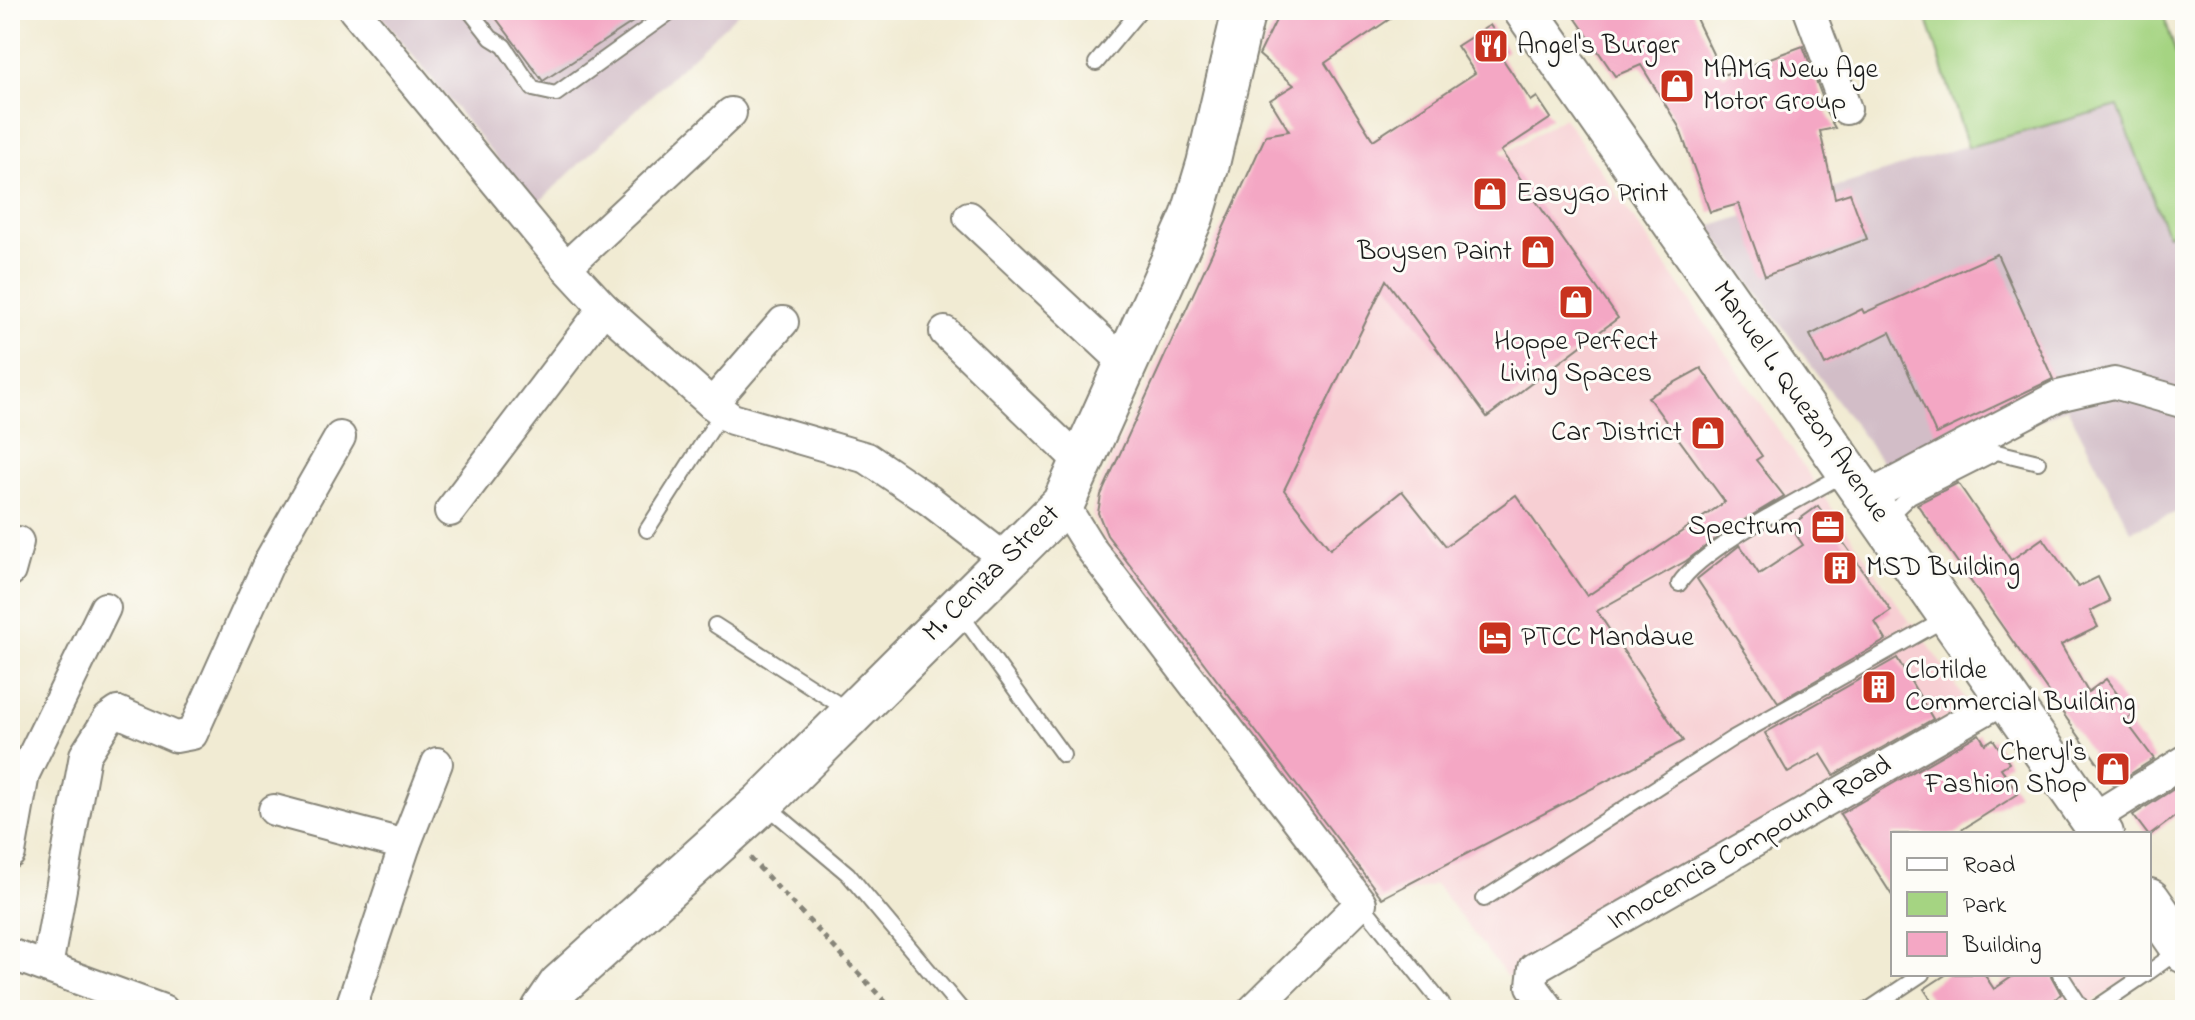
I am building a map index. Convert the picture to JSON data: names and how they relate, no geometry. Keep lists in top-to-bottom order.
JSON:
{
  "streets": {
    "street": ["Manuel L. Quezon Avenue", "M. Ceniza Street", "Innocencia Compound Road"]
  },
  "crossings": [
    ["Manuel L. Quezon Avenue", "Innocencia Compound Road"]
  ],
  "places": {
    "restaurant": ["Angel's Burger"],
    "shop": [
      "MAMG New Age Motor Group",
      "EasyGo Print",
      "Boysen Paint",
      "Hoppe Perfect Living Spaces",
      "Car District",
      "Cheryl's Fashion Shop"
    ],
    "office": ["Spectrum"],
    "building": ["MSD Building", "Clotilde Commercial Building"],
    "hotel": ["PTCC Mandaue"]
  },
  "legend": ["Road", "Park", "Building"]
}
